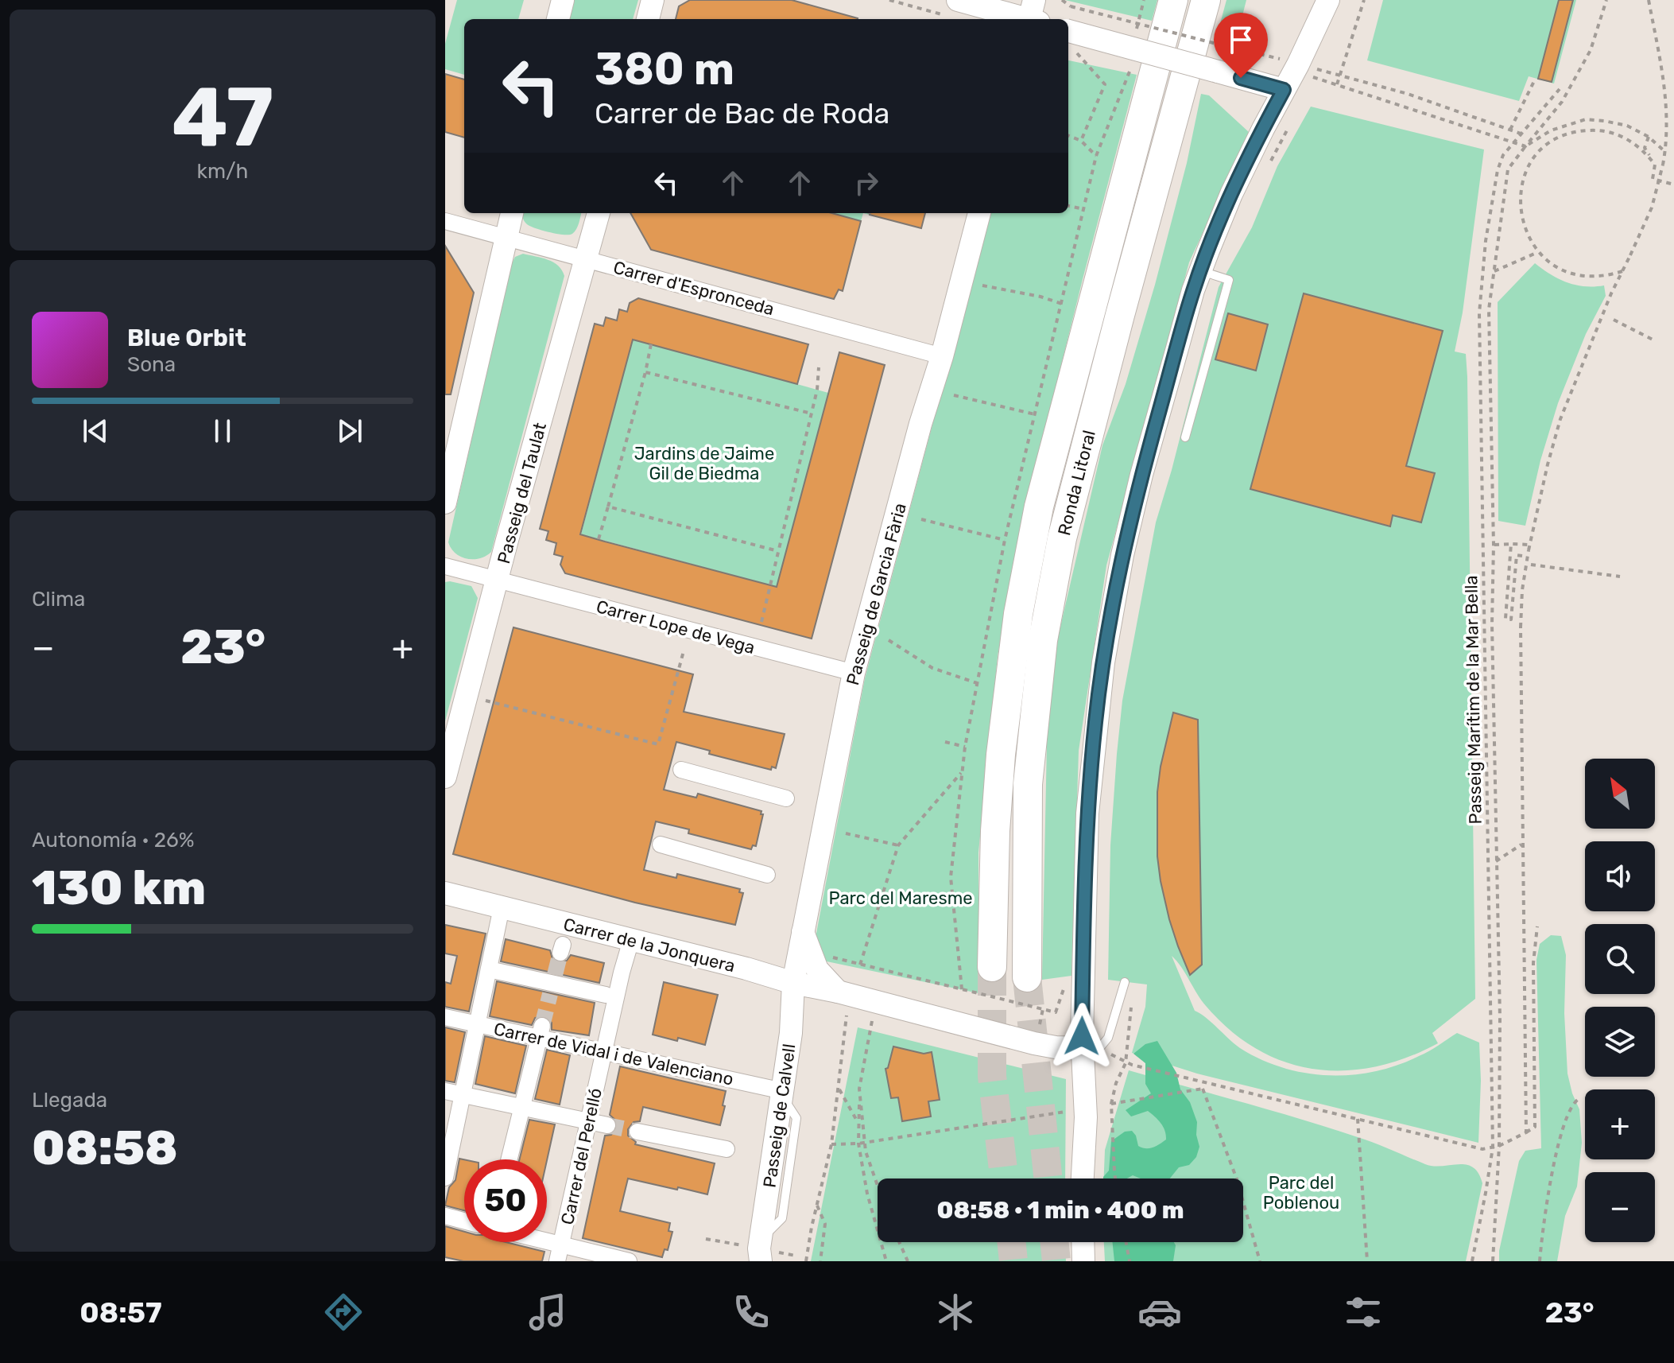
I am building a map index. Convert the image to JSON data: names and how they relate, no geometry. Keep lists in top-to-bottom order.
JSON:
{
  "streets": {
    "highway": ["Ronda Litoral"],
    "main road": [
      "Passeig del Taulat",
      "Passeig de Garcia Fària",
      "Carrer de la Jonquera",
      "Passeig de Calvell"
    ],
    "street": [
      "Carrer d'Espronceda",
      "Carrer Lope de Vega",
      "Carrer de Vidal i de Valenciano",
      "Carrer del Perelló"
    ],
    "path": ["Passeig Marítim de la Mar Bella"]
  },
  "crossings": [
    ["Carrer d'Espronceda", "Passeig del Taulat"],
    ["Carrer d'Espronceda", "Passeig de Garcia Fària"],
    ["Passeig del Taulat", "Carrer Lope de Vega"],
    ["Passeig de Garcia Fària", "Carrer Lope de Vega"],
    ["Passeig de Garcia Fària", "Carrer de la Jonquera"],
    ["Passeig de Garcia Fària", "Passeig de Calvell"],
    ["Carrer de la Jonquera", "Passeig de Calvell"],
    ["Carrer de la Jonquera", "Carrer del Perelló"],
    ["Carrer de Vidal i de Valenciano", "Passeig de Calvell"],
    ["Carrer de Vidal i de Valenciano", "Carrer del Perelló"]
  ],
  "parks": ["Jardins de Jaime Gil de Biedma", "Parc del Maresme", "Parc del Poblenou"],
  "north": "top left",
  "page": {
    "tile": [
      ["47", "km/h"],
      "Clima",
      ["Autonomía · 26%", "130 km"],
      ["Llegada", "08:58"]
    ],
    "turn": ["380 m", "Carrer de Bac de Roda"],
    "song": ["Blue Orbit", "Sona"],
    "heat": ["−", "23°", "+"],
    "map_buttons": ["+", "−"],
    "limit": "50",
    "trip": "08:58 · 1 min · 400 m",
    "tabs": ["08:57", "23°"]
  }
}
